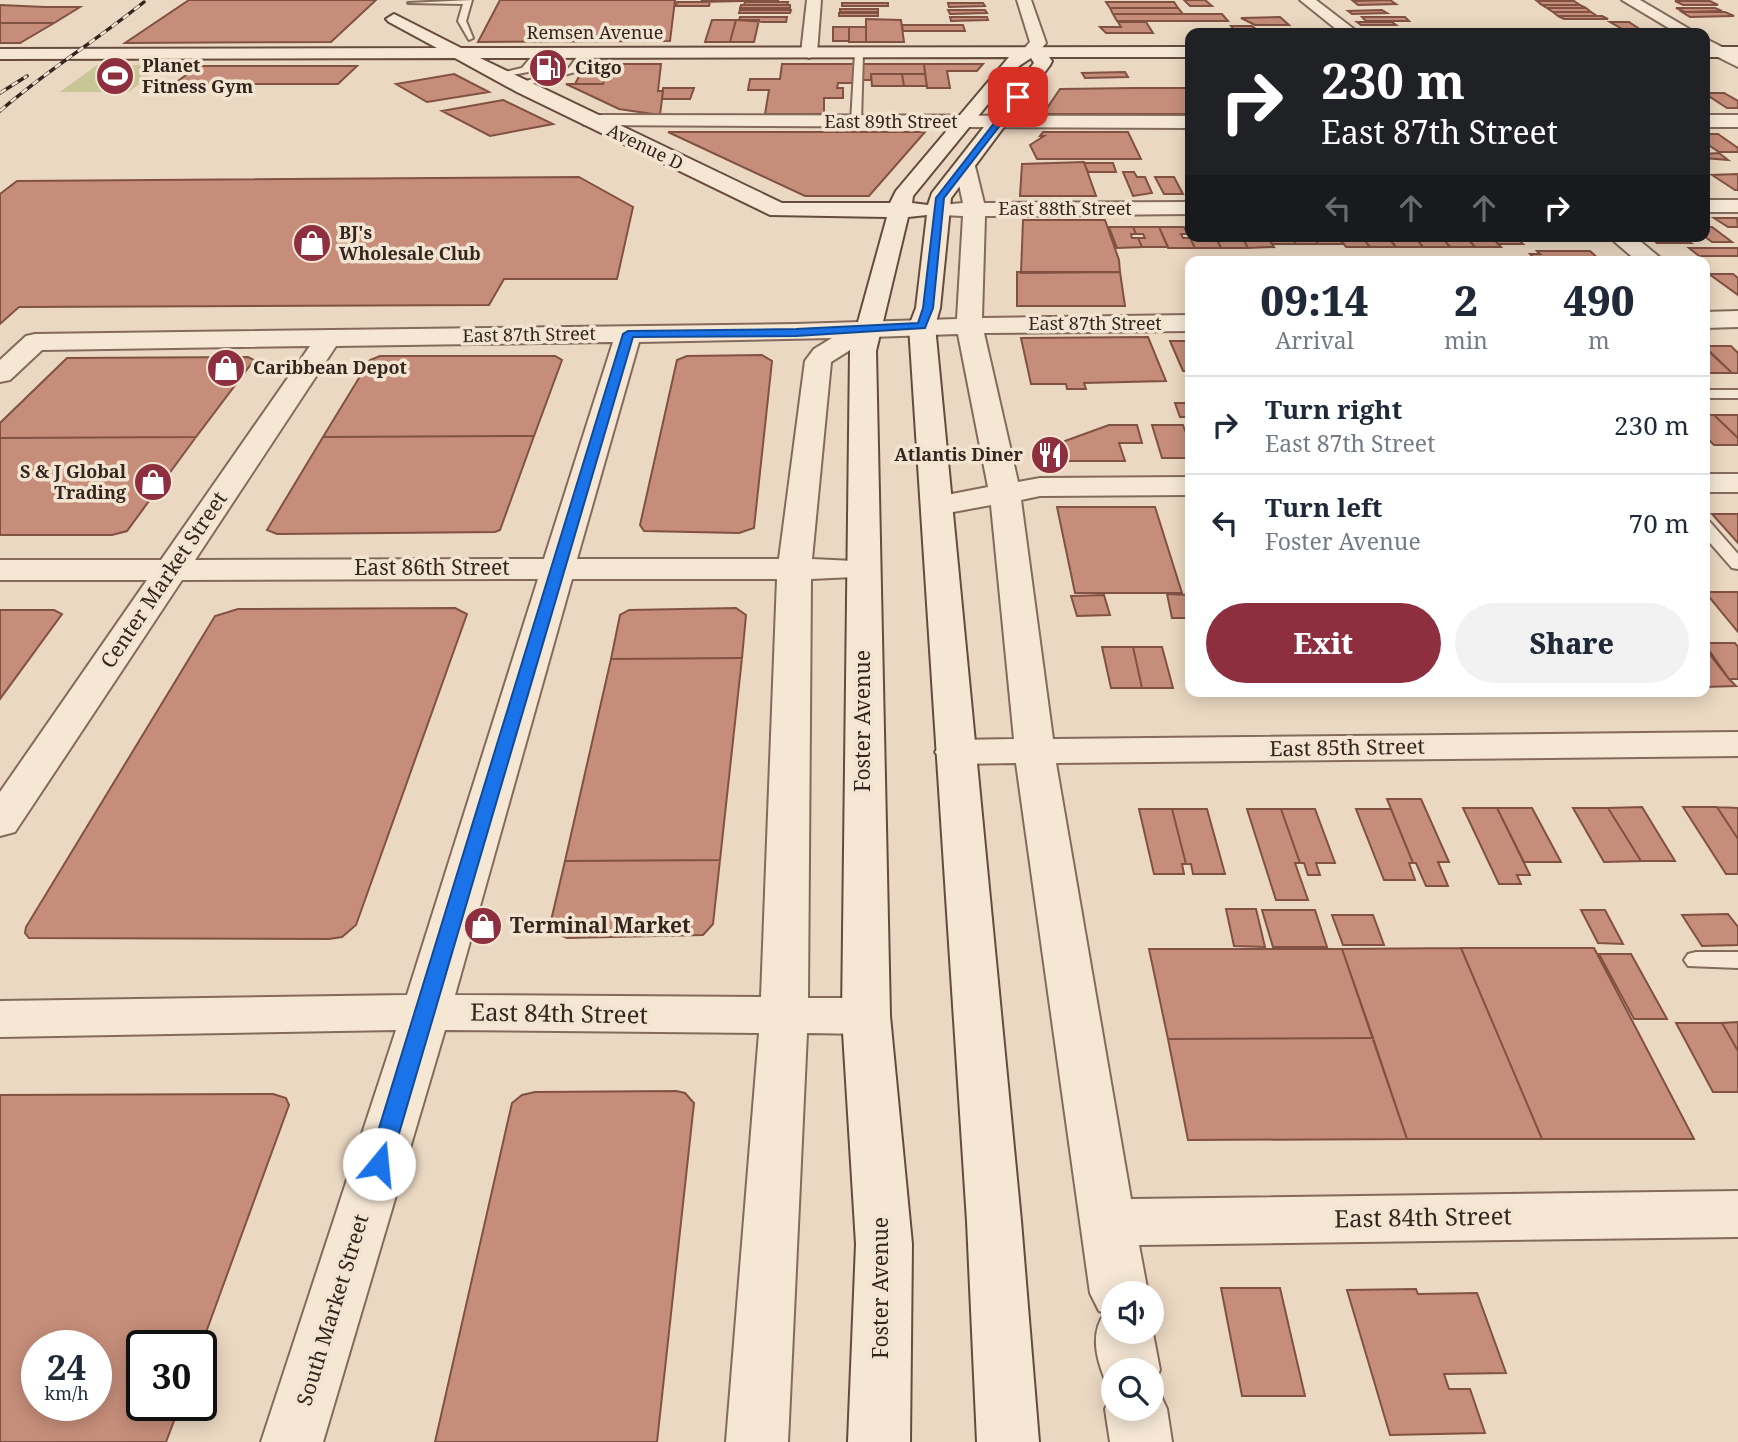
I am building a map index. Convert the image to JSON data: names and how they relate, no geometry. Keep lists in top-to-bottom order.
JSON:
{
  "streets": {
    "street": [
      "Remsen Avenue",
      "East 89th Street",
      "Avenue D",
      "East 88th Street",
      "East 87th Street",
      "East 86th Street",
      "Center Market Street",
      "Foster Avenue",
      "East 85th Street",
      "East 84th Street",
      "South Market Street"
    ]
  },
  "crossings": [
    ["Remsen Avenue", "Avenue D"],
    ["Remsen Avenue", "Foster Avenue"],
    ["East 89th Street", "Avenue D"],
    ["East 89th Street", "Foster Avenue"],
    ["Avenue D", "East 88th Street"],
    ["Avenue D", "Foster Avenue"],
    ["East 87th Street", "Center Market Street"],
    ["East 87th Street", "Foster Avenue"],
    ["East 87th Street", "South Market Street"],
    ["East 86th Street", "Center Market Street"],
    ["East 86th Street", "Foster Avenue"],
    ["East 86th Street", "South Market Street"],
    ["Foster Avenue", "East 84th Street"],
    ["East 84th Street", "South Market Street"]
  ],
  "places": {
    "fuel station": ["Citgo"],
    "sports": ["Planet Fitness Gym"],
    "shop": [
      "BJ's Wholesale Club",
      "Caribbean Depot",
      "S & J Global Trading",
      "Terminal Market"
    ],
    "restaurant": ["Atlantis Diner"]
  },
  "page": {
    "turn": ["230 m", "East 87th Street"],
    "eta": [
      "09:14",
      "Arrival",
      "2",
      "min",
      "490",
      "m"
    ],
    "list": [
      {
        "name": "Turn right",
        "note": "East 87th Street",
        "value": "230 m"
      },
      {
        "name": "Turn left",
        "note": "Foster Avenue",
        "value": "70 m"
      }
    ],
    "buttons": ["Exit", "Share"],
    "speed": "24 km/h",
    "limit": "30"
  }
}
